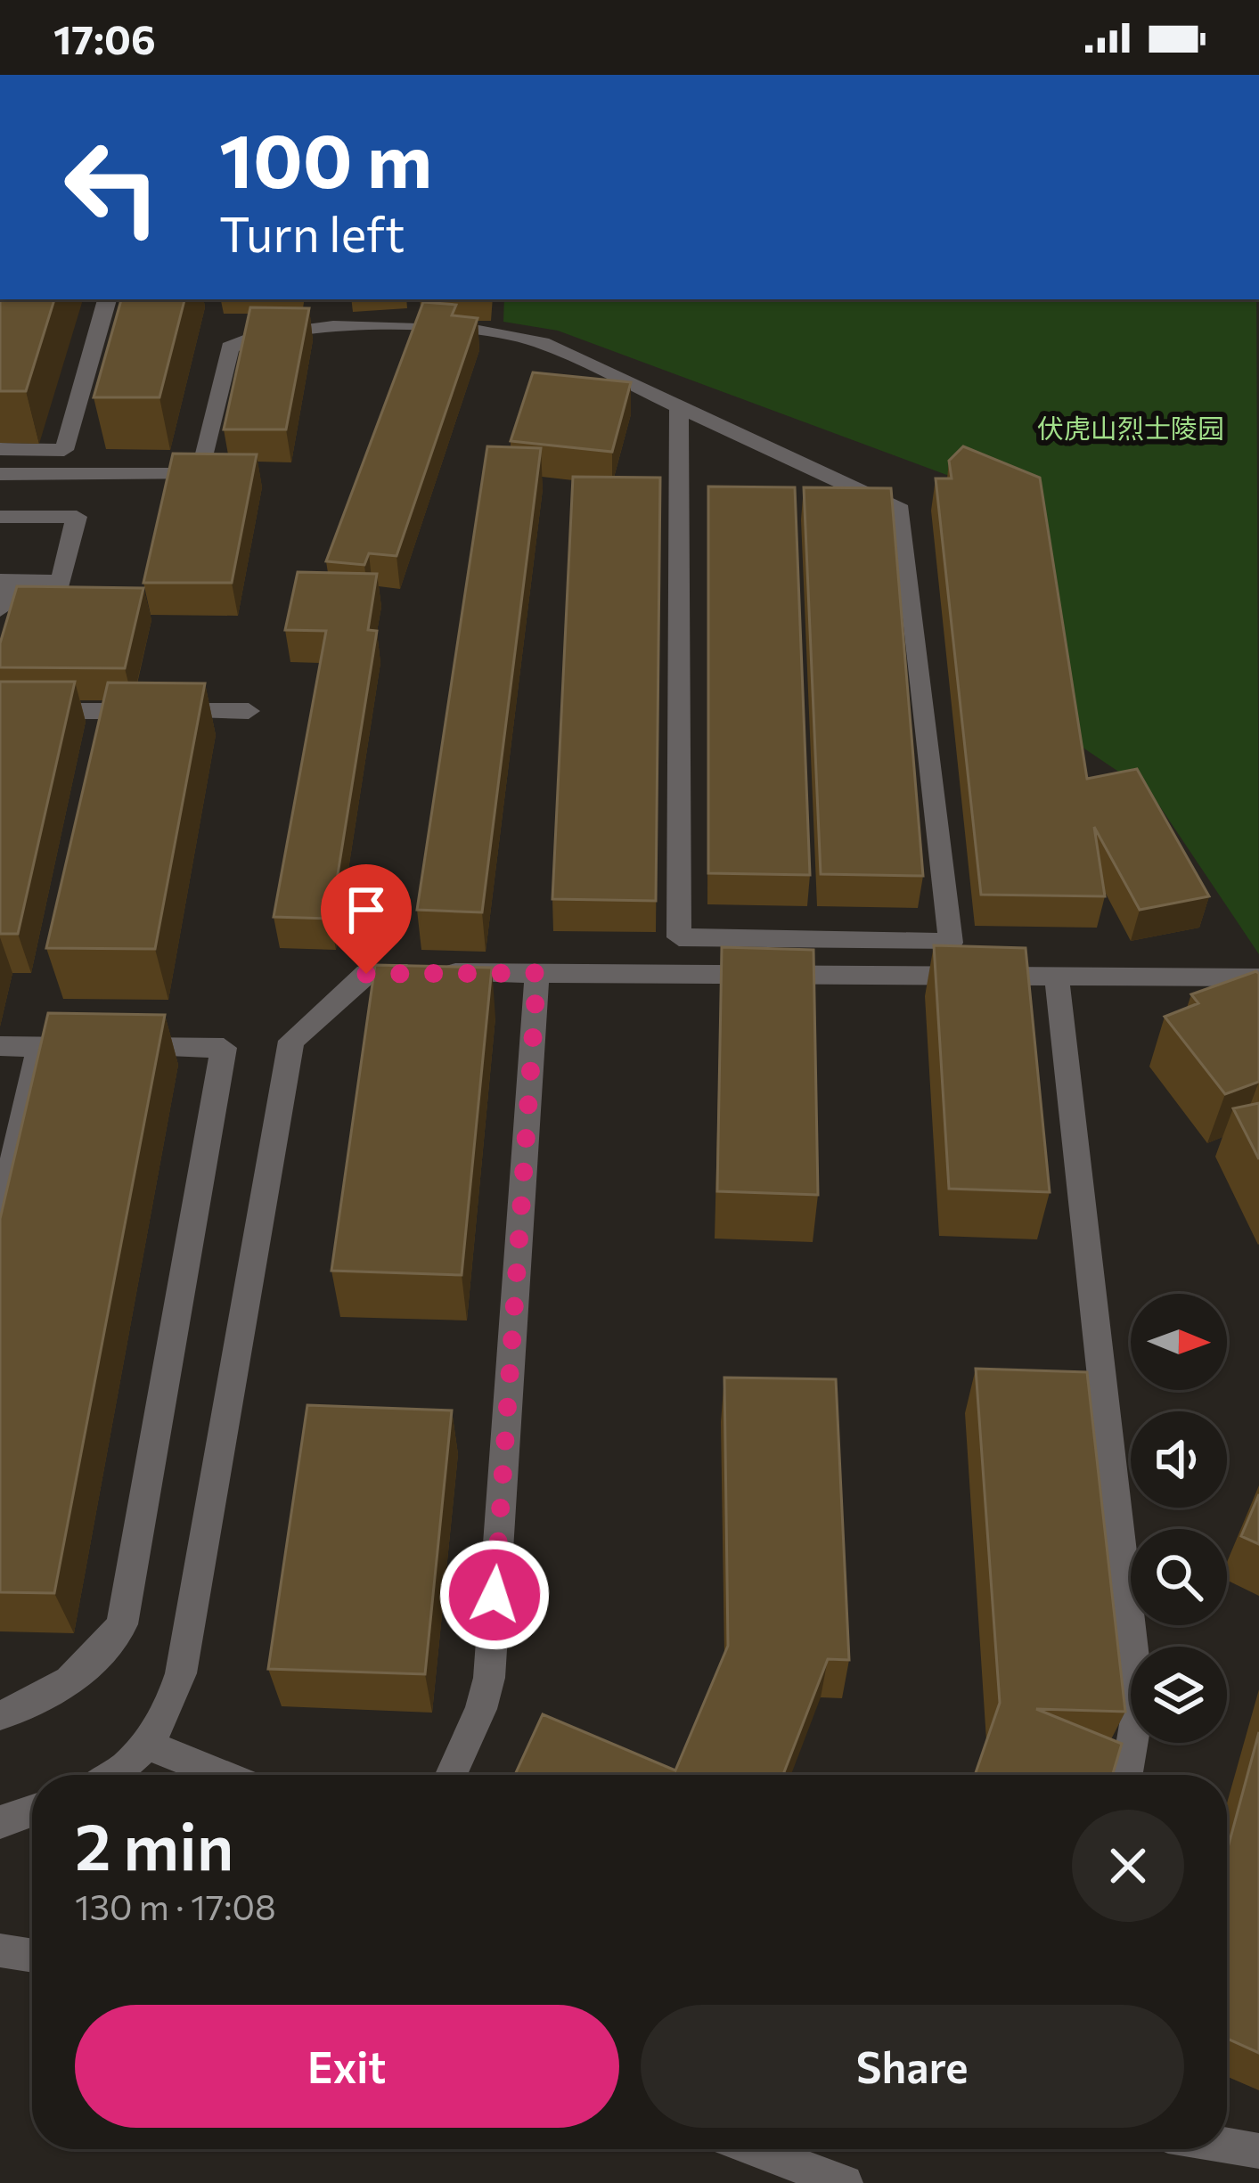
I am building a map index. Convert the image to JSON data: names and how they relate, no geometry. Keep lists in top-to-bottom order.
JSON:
{
  "parks": ["伏虎山烈士陵园"],
  "north": "right",
  "page": {
    "status": "17:06",
    "turn": ["100 m", "Turn left"],
    "heading": ["2 min", "130 m · 17:08"],
    "buttons": ["Exit", "Share"]
  }
}
